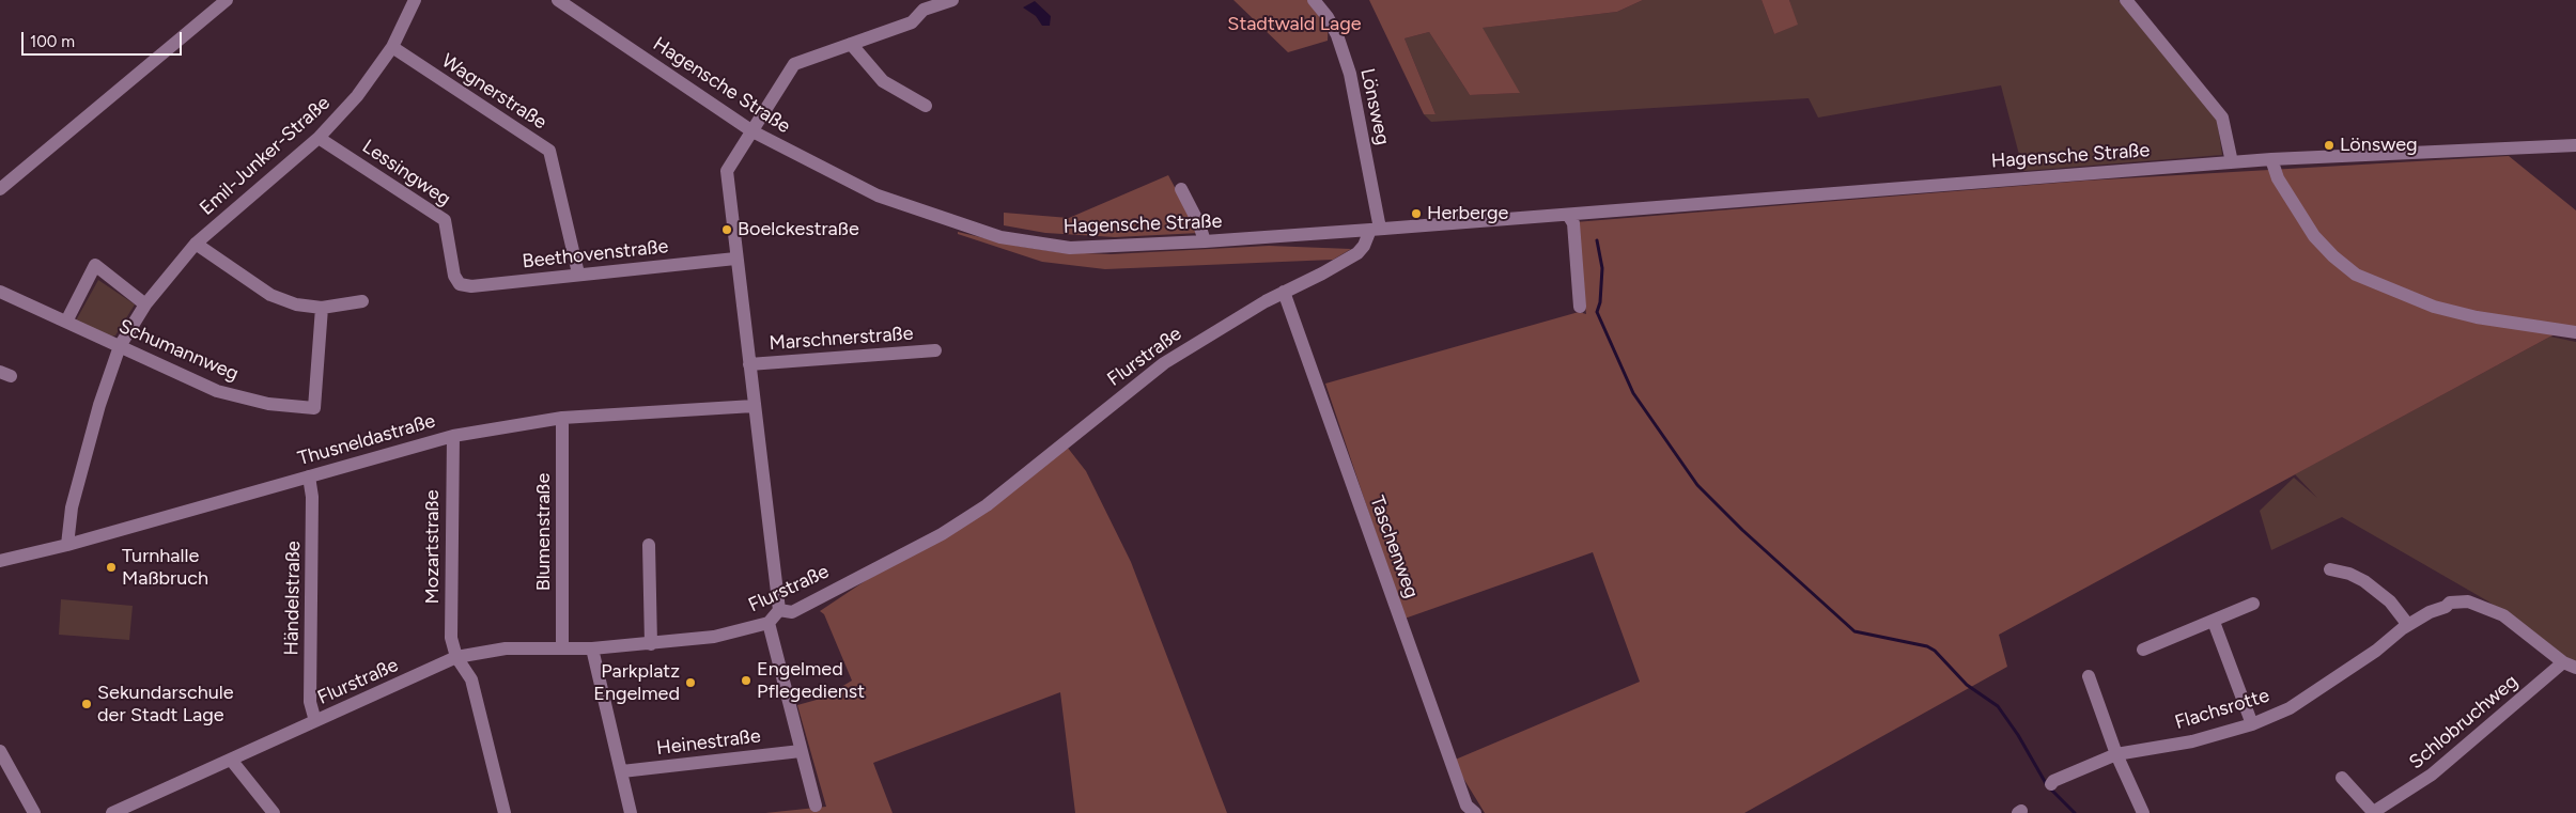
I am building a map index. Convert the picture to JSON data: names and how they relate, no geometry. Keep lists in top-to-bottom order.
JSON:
{
  "streets": {
    "street": [
      "Hagensche Straße",
      "Wagnerstraße",
      "Lönsweg",
      "Emil-Junker-Straße",
      "Lessingweg",
      "Beethovenstraße",
      "Marschnerstraße",
      "Schumannweg",
      "Flurstraße",
      "Thusneldastraße",
      "Blumenstraße",
      "Mozartstraße",
      "Taschenweg",
      "Händelstraße",
      "Flachsrotte",
      "Schlobruchweg",
      "Heinestraße"
    ]
  },
  "crossings": [
    ["Hagensche Straße", "Lönsweg"],
    ["Hagensche Straße", "Flurstraße"],
    ["Wagnerstraße", "Emil-Junker-Straße"],
    ["Wagnerstraße", "Beethovenstraße"],
    ["Lönsweg", "Flurstraße"],
    ["Emil-Junker-Straße", "Lessingweg"],
    ["Emil-Junker-Straße", "Schumannweg"],
    ["Emil-Junker-Straße", "Thusneldastraße"],
    ["Lessingweg", "Beethovenstraße"],
    ["Flurstraße", "Blumenstraße"],
    ["Flurstraße", "Mozartstraße"],
    ["Flurstraße", "Taschenweg"],
    ["Flurstraße", "Händelstraße"],
    ["Thusneldastraße", "Blumenstraße"],
    ["Thusneldastraße", "Mozartstraße"],
    ["Thusneldastraße", "Händelstraße"],
    ["Flachsrotte", "Schlobruchweg"]
  ],
  "parks": ["Stadtwald Lage"],
  "places": [
    "Lönsweg",
    "Herberge",
    "Boelckestraße",
    "Turnhalle Maßbruch",
    "Engelmed Pflegedienst",
    "Parkplatz Engelmed",
    "Sekundarschule der Stadt Lage"
  ],
  "scale_bar": "100 m"
}
